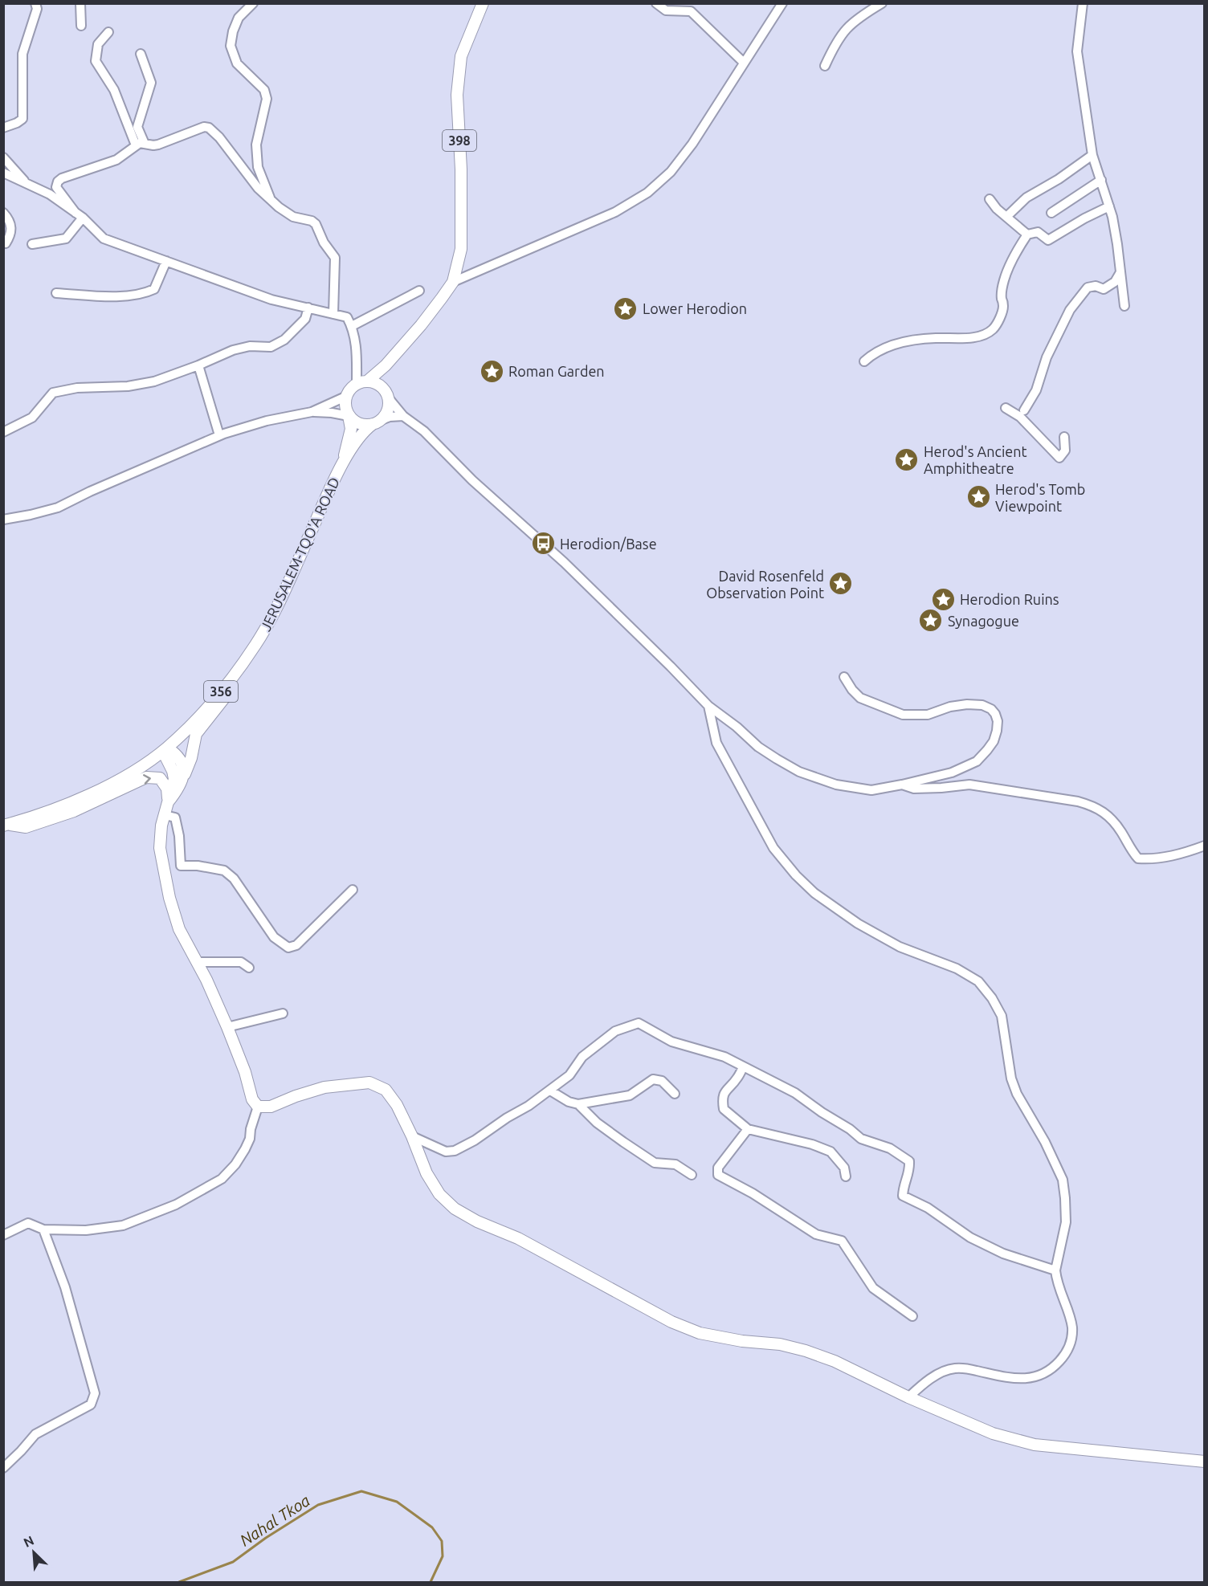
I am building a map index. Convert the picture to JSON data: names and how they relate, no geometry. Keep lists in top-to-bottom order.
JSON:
{
  "streets": {
    "main road": ["398", "JERUSALEM-TQO'A ROAD", "356"]
  },
  "crossings": [
    ["398", "JERUSALEM-TQO'A ROAD"]
  ],
  "water": ["Nahal Tkoa"],
  "places": {
    "place": [
      "Lower Herodion",
      "Roman Garden",
      "Herod's Ancient Amphitheatre",
      "Herod's Tomb Viewpoint",
      "David Rosenfeld Observation Point",
      "Herodion Ruins",
      "Synagogue"
    ],
    "bus stop": ["Herodion/Base"]
  },
  "north": "top left"
}
